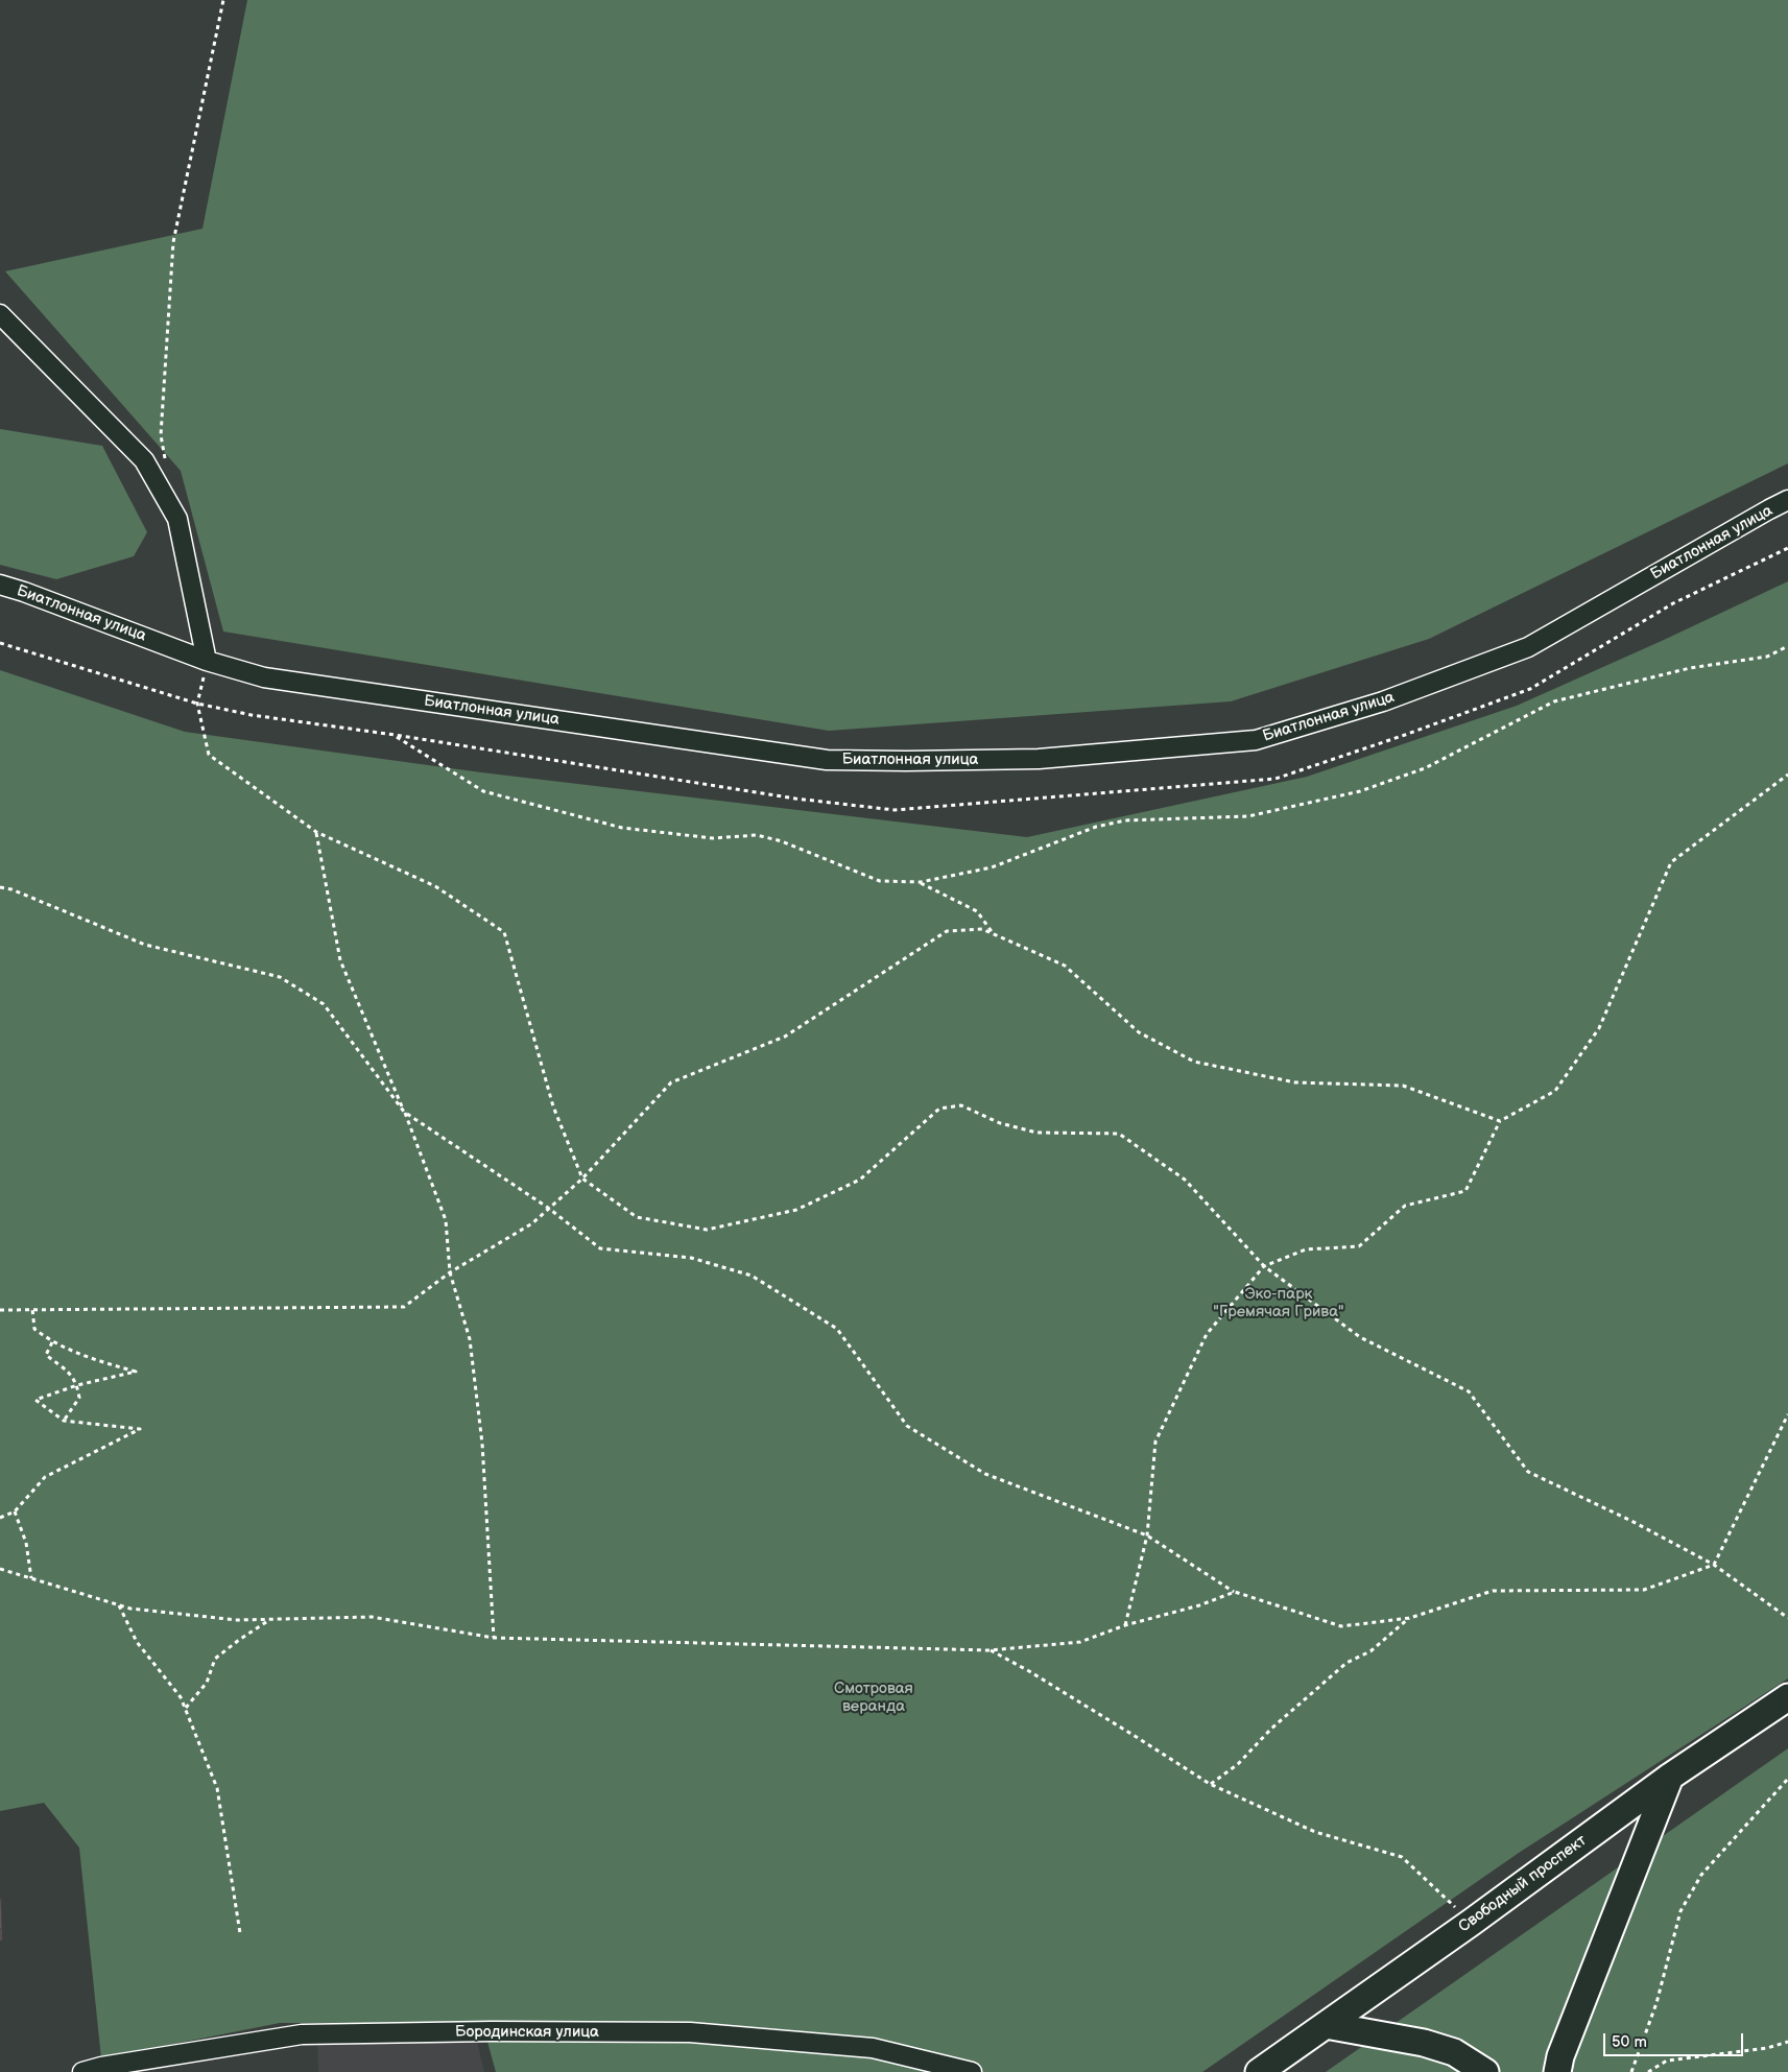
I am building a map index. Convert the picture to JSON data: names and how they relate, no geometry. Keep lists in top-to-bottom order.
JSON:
{
  "streets": {
    "main road": ["Свободный проспект"],
    "street": ["Биатлонная улица", "Бородинская улица"]
  },
  "parks": ["Эко-парк \"Гремячая Грива\"", "Смотровая веранда"],
  "scale_bar": "50 m"
}
